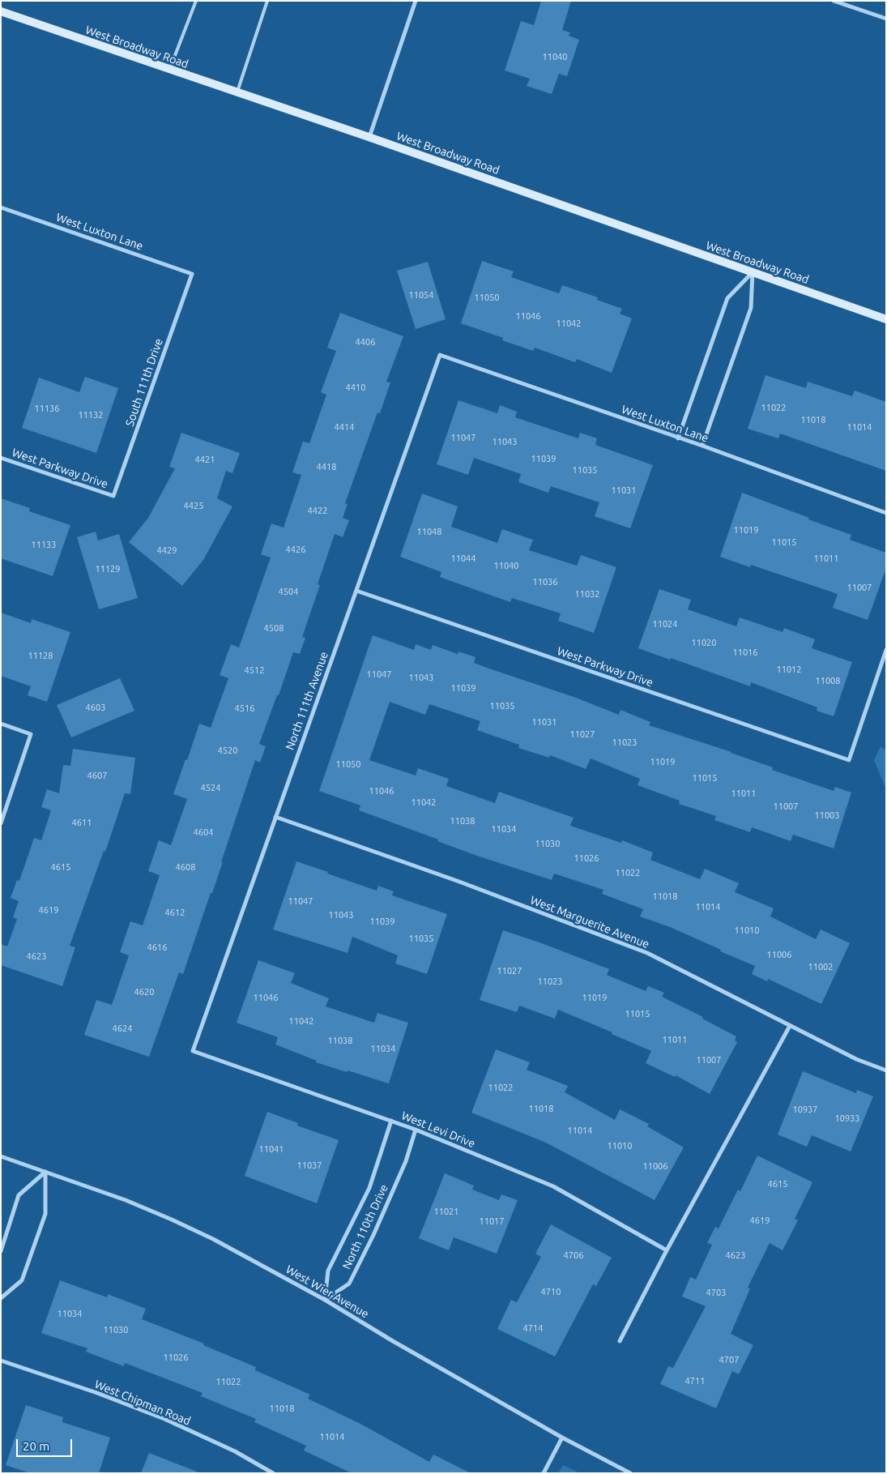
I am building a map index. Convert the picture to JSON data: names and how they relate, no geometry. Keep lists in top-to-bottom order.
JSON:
{
  "streets": {
    "main road": ["West Broadway Road"],
    "street": [
      "West Luxton Lane",
      "South 111th Drive",
      "West Parkway Drive",
      "North 111th Avenue",
      "West Marguerite Avenue",
      "West Levi Drive",
      "North 110th Drive",
      "West Wier Avenue",
      "West Chipman Road"
    ]
  },
  "crossings": [
    ["West Luxton Lane", "South 111th Drive"],
    ["West Luxton Lane", "North 111th Avenue"],
    ["South 111th Drive", "West Parkway Drive"],
    ["West Parkway Drive", "North 111th Avenue"],
    ["North 111th Avenue", "West Marguerite Avenue"],
    ["North 111th Avenue", "West Levi Drive"],
    ["West Levi Drive", "North 110th Drive"],
    ["North 110th Drive", "West Wier Avenue"]
  ],
  "house_numbers": [
    "11040",
    "11054",
    "11050",
    "11046",
    "11042",
    "4406",
    "4410",
    "11022",
    "11136",
    "11132",
    "11018",
    "4414",
    "11014",
    "11047",
    "11043",
    "11039",
    "4421",
    "4418",
    "11035",
    "11031",
    "4425",
    "4422",
    "11019",
    "11048",
    "11015",
    "11133",
    "4426",
    "4429",
    "11044",
    "11011",
    "11040",
    "11129",
    "11036",
    "11007",
    "4504",
    "11032",
    "11024",
    "4508",
    "11020",
    "11016",
    "11128",
    "11012",
    "4512",
    "11047",
    "11043",
    "11008",
    "11039",
    "11035",
    "4603",
    "4516",
    "11031",
    "11027",
    "11023",
    "4520",
    "11019",
    "11050",
    "4607",
    "11015",
    "4524",
    "11046",
    "11011",
    "11042",
    "11007",
    "11003",
    "11038",
    "4611",
    "11034",
    "4604",
    "11030",
    "11026",
    "4615",
    "4608",
    "11022",
    "11018",
    "11047",
    "11014",
    "4619",
    "4612",
    "11043",
    "11039",
    "11010",
    "11035",
    "4616",
    "11006",
    "4623",
    "11002",
    "11027",
    "11023",
    "4620",
    "11046",
    "11019",
    "11015",
    "11042",
    "4624",
    "11011",
    "11038",
    "11034",
    "11007",
    "11022",
    "11018",
    "10937",
    "10933",
    "11014",
    "11010",
    "11041",
    "11037",
    "11006",
    "4615",
    "11021",
    "4619",
    "11017",
    "4706",
    "4623",
    "4710",
    "4703",
    "11034",
    "4714",
    "11030",
    "11026",
    "4707",
    "4711",
    "11022",
    "11018",
    "11014"
  ],
  "scale_bar": "20 m"
}
